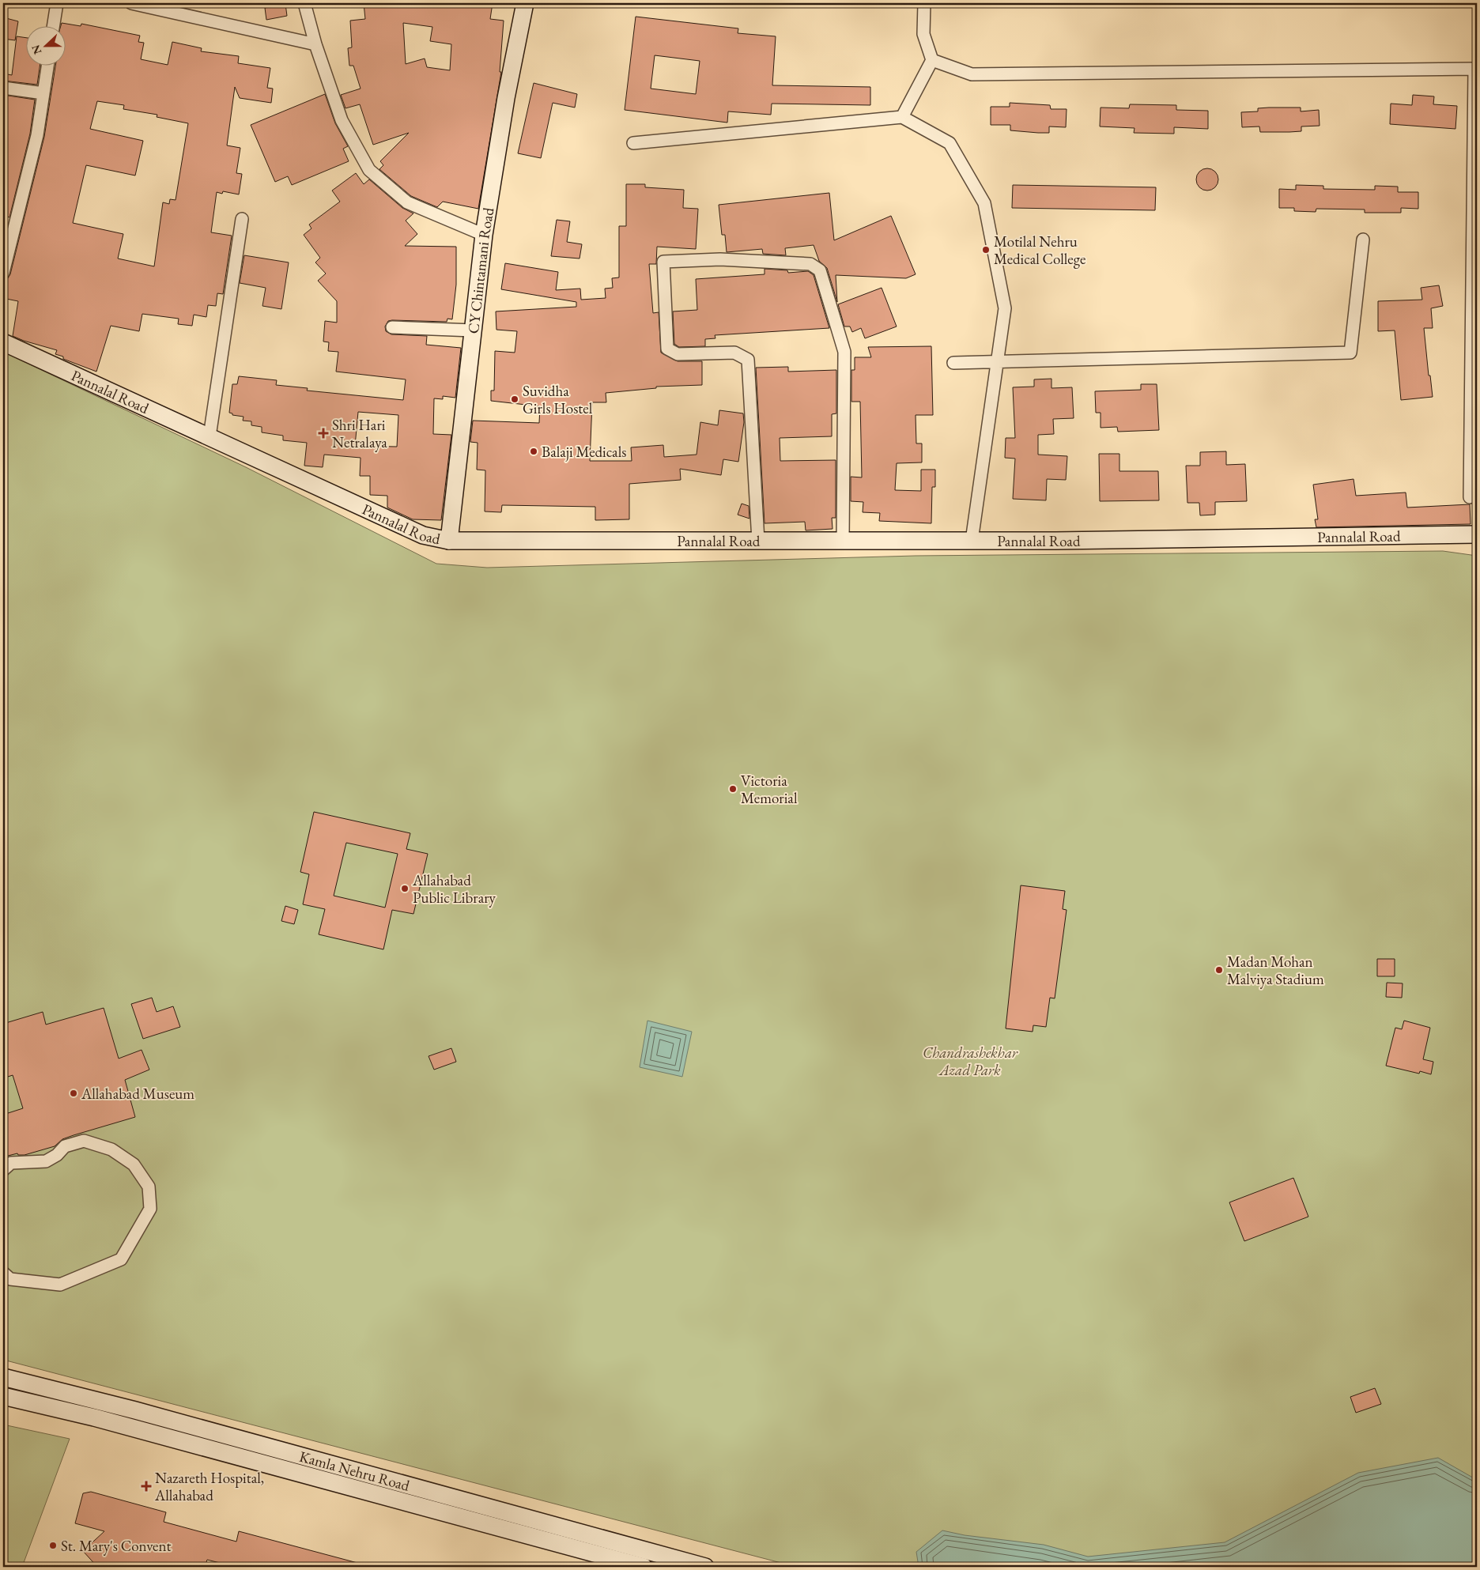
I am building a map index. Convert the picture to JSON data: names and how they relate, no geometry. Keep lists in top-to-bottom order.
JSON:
{
  "streets": {
    "street": ["CY Chintamani Road", "Pannalal Road", "Kamla Nehru Road"]
  },
  "crossings": [
    ["CY Chintamani Road", "Pannalal Road"]
  ],
  "parks": ["Chandrashekhar Azad Park"],
  "places": {
    "other": [
      "Motilal Nehru Medical College",
      "Suvidha Girls Hostel",
      "Balaji Medicals",
      "Victoria Memorial",
      "Allahabad Public Library",
      "Madan Mohan Malviya Stadium",
      "Allahabad Museum",
      "St. Mary's Convent"
    ],
    "health": ["Shri Hari Netralaya", "Nazareth Hospital, Allahabad"]
  },
  "north": "left"
}
